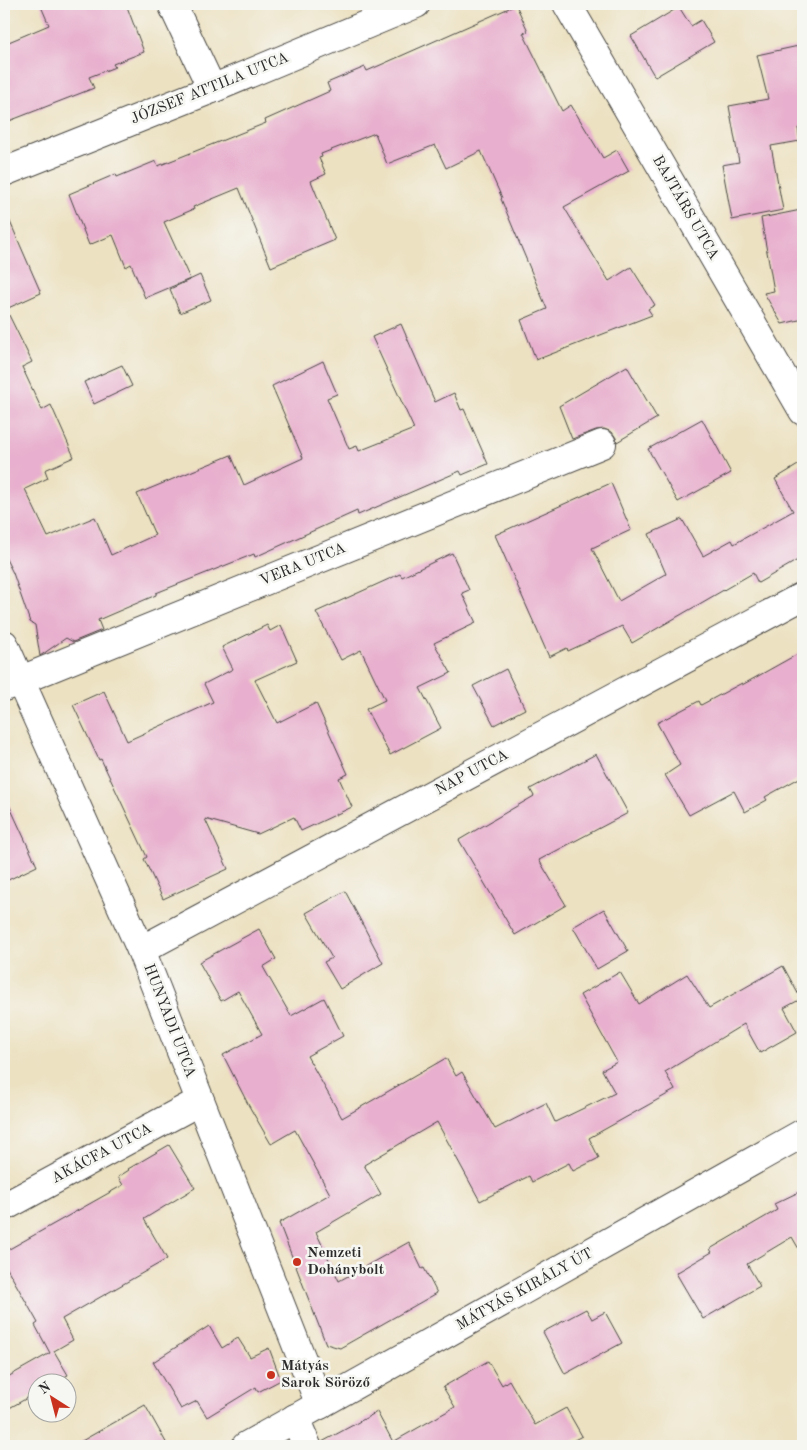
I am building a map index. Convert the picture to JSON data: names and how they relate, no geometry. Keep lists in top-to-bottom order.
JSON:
{
  "streets": {
    "street": [
      "JÓZSEF ATTILA UTCA",
      "BAJTÁRS UTCA",
      "VERA UTCA",
      "NAP UTCA",
      "HUNYADI UTCA",
      "AKÁCFA UTCA",
      "MÁTYÁS KIRÁLY ÚT"
    ]
  },
  "crossings": [
    ["VERA UTCA", "HUNYADI UTCA"],
    ["NAP UTCA", "HUNYADI UTCA"],
    ["HUNYADI UTCA", "AKÁCFA UTCA"],
    ["HUNYADI UTCA", "MÁTYÁS KIRÁLY ÚT"]
  ],
  "places": ["Nemzeti Dohánybolt", "Mátyás Sarok Söröző"],
  "north": "top left"
}
